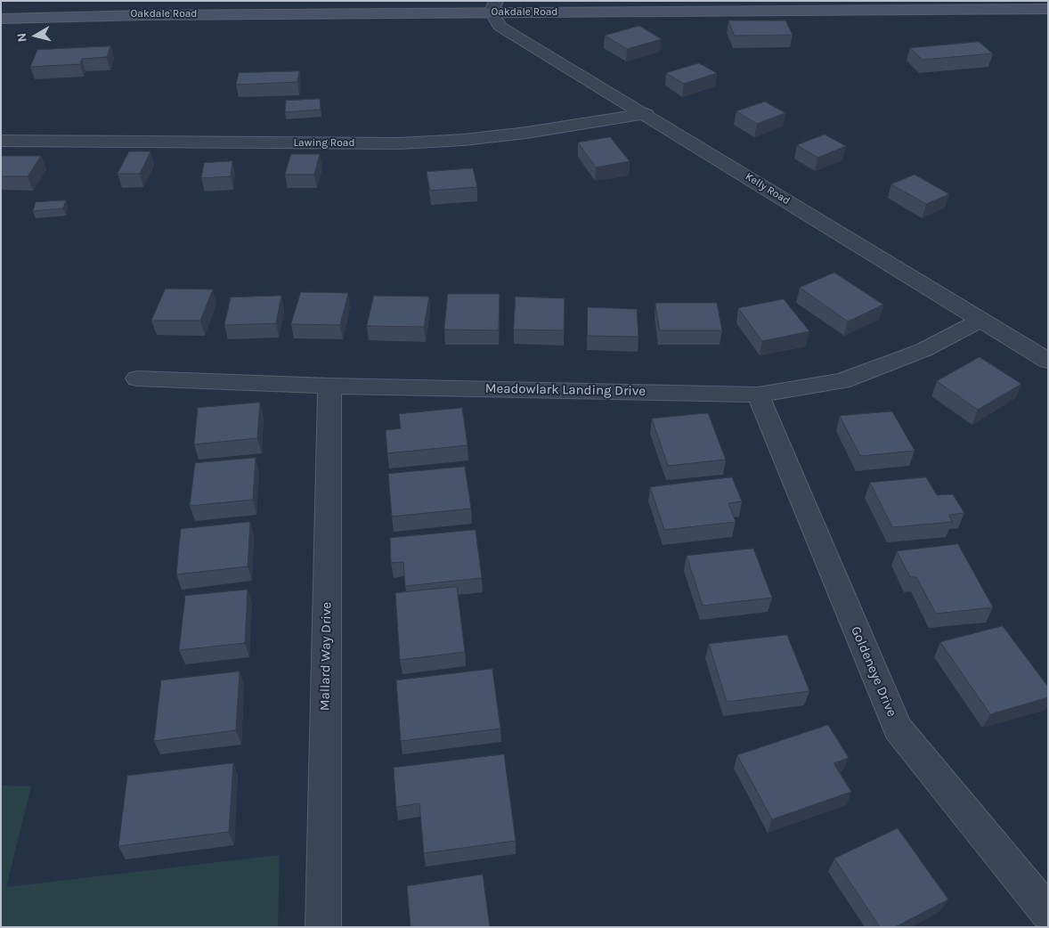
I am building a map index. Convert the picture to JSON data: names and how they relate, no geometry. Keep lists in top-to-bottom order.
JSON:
{
  "streets": {
    "main road": ["Oakdale Road"],
    "street": [
      "Lawing Road",
      "Kelly Road",
      "Meadowlark Landing Drive",
      "Mallard Way Drive",
      "Goldeneye Drive"
    ]
  },
  "crossings": [
    ["Oakdale Road", "Kelly Road"],
    ["Lawing Road", "Kelly Road"],
    ["Kelly Road", "Meadowlark Landing Drive"],
    ["Meadowlark Landing Drive", "Mallard Way Drive"],
    ["Meadowlark Landing Drive", "Goldeneye Drive"]
  ],
  "north": "left"
}
